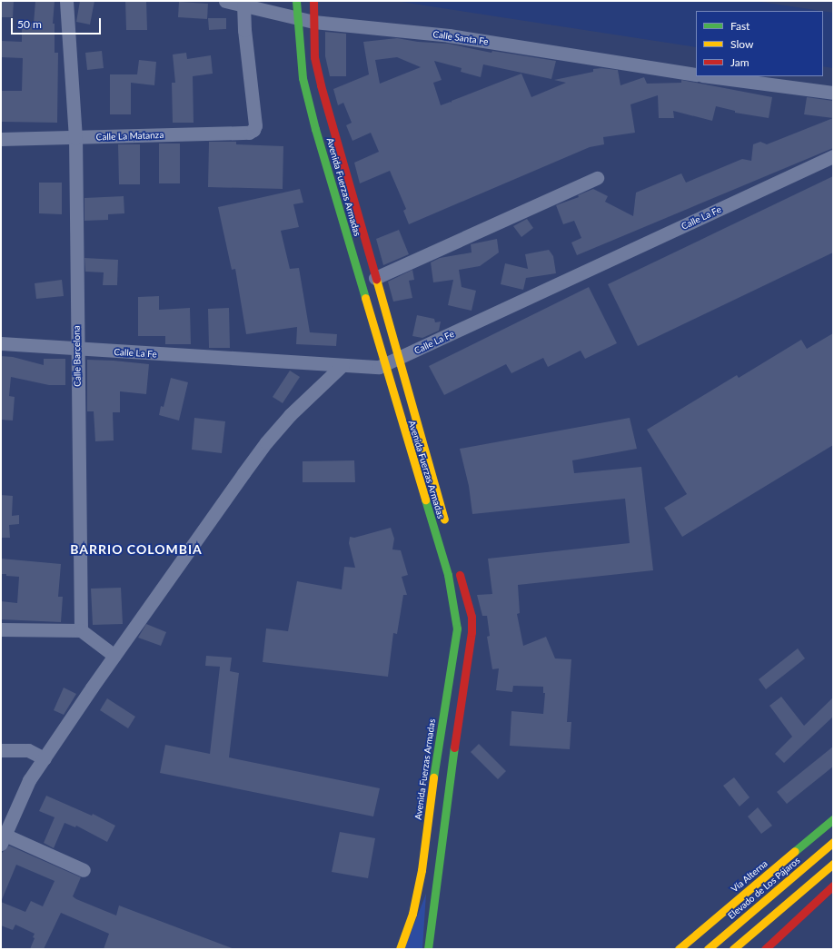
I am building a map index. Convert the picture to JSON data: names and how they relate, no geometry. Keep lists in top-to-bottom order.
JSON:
{
  "streets": {
    "main road": ["Avenida Fuerzas Armadas", "Vía Alterna", "Elevado de Los Pájaros"],
    "street": [
      "Calle Santa Fe",
      "Calle La Matanza",
      "Calle La Fe",
      "Calle Barcelona"
    ]
  },
  "crossings": [
    ["Calle Santa Fe", "Calle La Matanza"],
    ["Calle Santa Fe", "Avenida Fuerzas Armadas"],
    ["Calle La Matanza", "Calle Barcelona"],
    ["Avenida Fuerzas Armadas", "Calle La Fe"],
    ["Calle La Fe", "Calle Barcelona"]
  ],
  "districts": ["BARRIO COLOMBIA"],
  "legend": ["Fast", "Slow", "Jam"],
  "scale_bar": "50 m"
}
